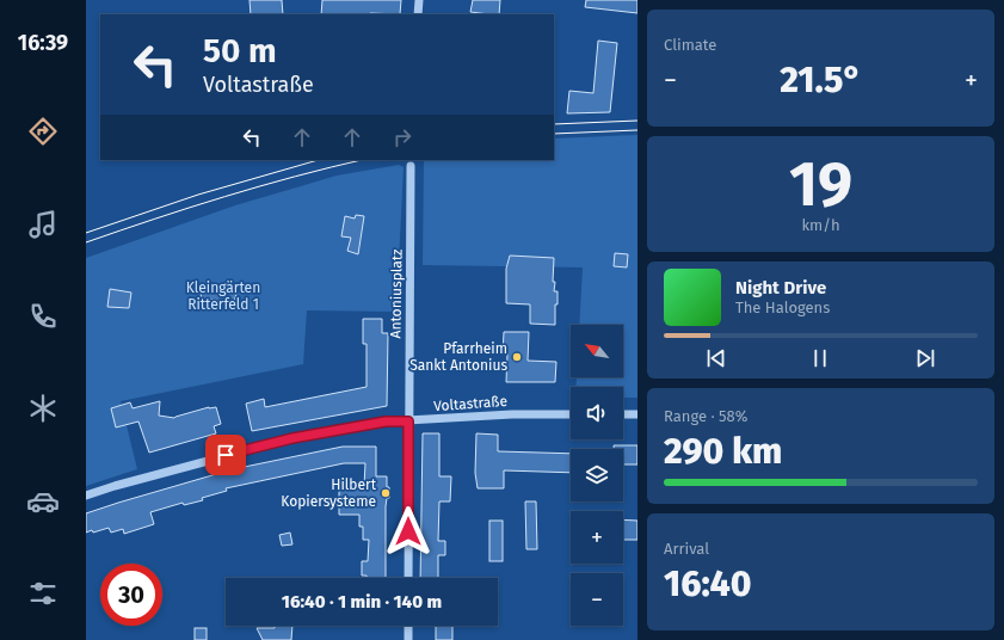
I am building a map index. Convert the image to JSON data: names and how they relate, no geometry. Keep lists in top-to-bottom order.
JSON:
{
  "streets": {
    "street": ["Antoniusplatz", "Voltastraße"]
  },
  "crossings": [
    ["Antoniusplatz", "Voltastraße"]
  ],
  "parks": ["Kleingärten Ritterfeld 1"],
  "places": ["Pfarrheim Sankt Antonius", "Hilbert Kopiersysteme"],
  "north": "top left",
  "page": {
    "tabs": "16:39",
    "tile": [
      "Climate",
      ["19", "km/h"],
      ["Range · 58%", "290 km"],
      ["Arrival", "16:40"]
    ],
    "turn": ["50 m", "Voltastraße"],
    "heat": ["−", "21.5°", "+"],
    "song": ["Night Drive", "The Halogens"],
    "map_buttons": ["+", "−"],
    "limit": "30",
    "trip": "16:40 · 1 min · 140 m"
  }
}
